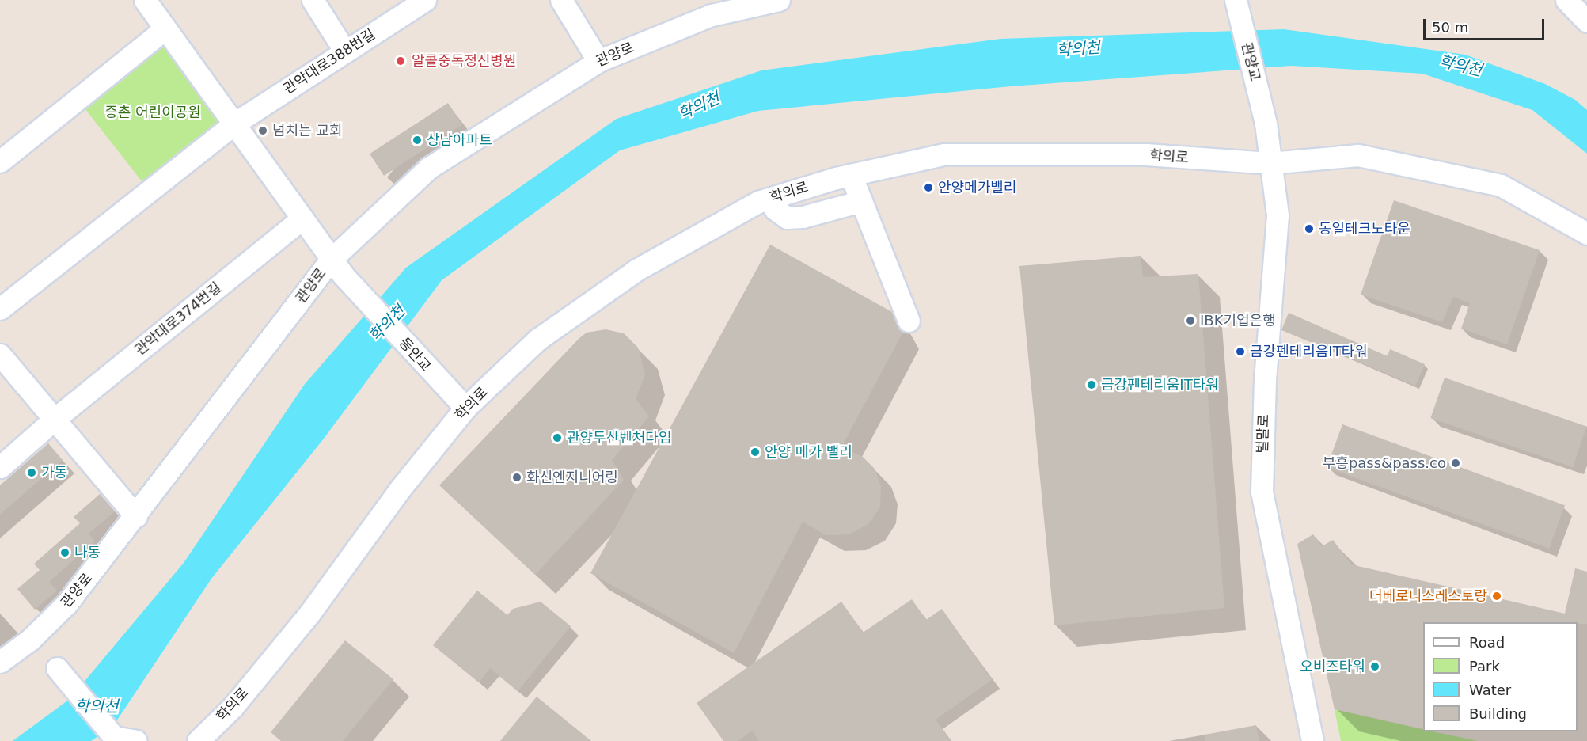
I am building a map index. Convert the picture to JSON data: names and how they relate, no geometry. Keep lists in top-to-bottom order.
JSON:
{
  "streets": {
    "street": [
      "관양로",
      "관악대로388번길",
      "관양교",
      "학의로",
      "관악대로374번길",
      "동안교",
      "벌말로"
    ]
  },
  "crossings": [
    ["관양로", "동안교"],
    ["관양교", "벌말로"],
    ["학의로", "동안교"],
    ["학의로", "벌말로"]
  ],
  "water": ["학의천"],
  "parks": ["증촌 어린이공원"],
  "places": [
    "알콜중독정신병원",
    "넘치는 교회",
    "상남아파트",
    "안양메가밸리",
    "동일테크노타운",
    "IBK기업은행",
    "금강펜테리음IT타워",
    "금강펜테리움IT타워",
    "관양두산벤처다임",
    "안양 메가 밸리",
    "부흥pass&pass.co",
    "가동",
    "화신엔지니어링",
    "나동",
    "더베로니스레스토랑",
    "오비즈타워"
  ],
  "legend": [
    "Road",
    "Park",
    "Water",
    "Building"
  ],
  "scale_bar": "50 m"
}
